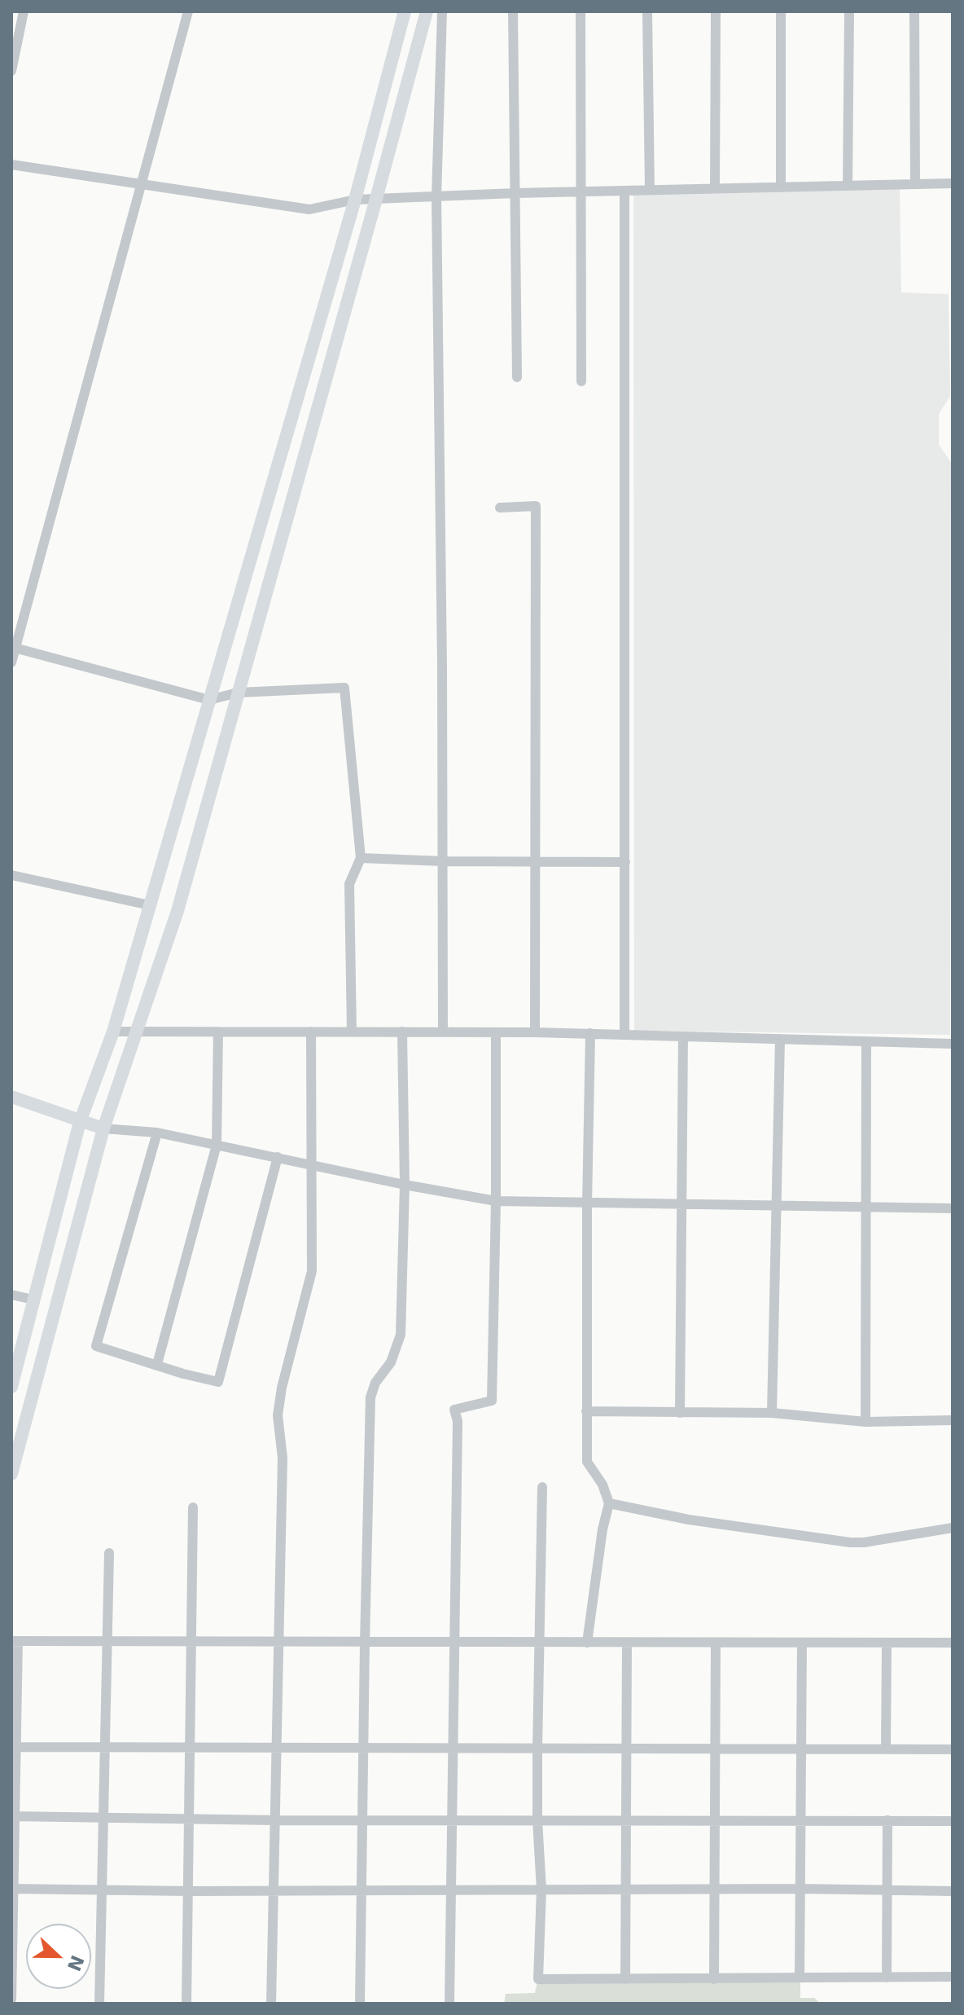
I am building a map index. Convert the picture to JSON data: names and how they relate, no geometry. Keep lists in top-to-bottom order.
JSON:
{
  "north": "right"
}
